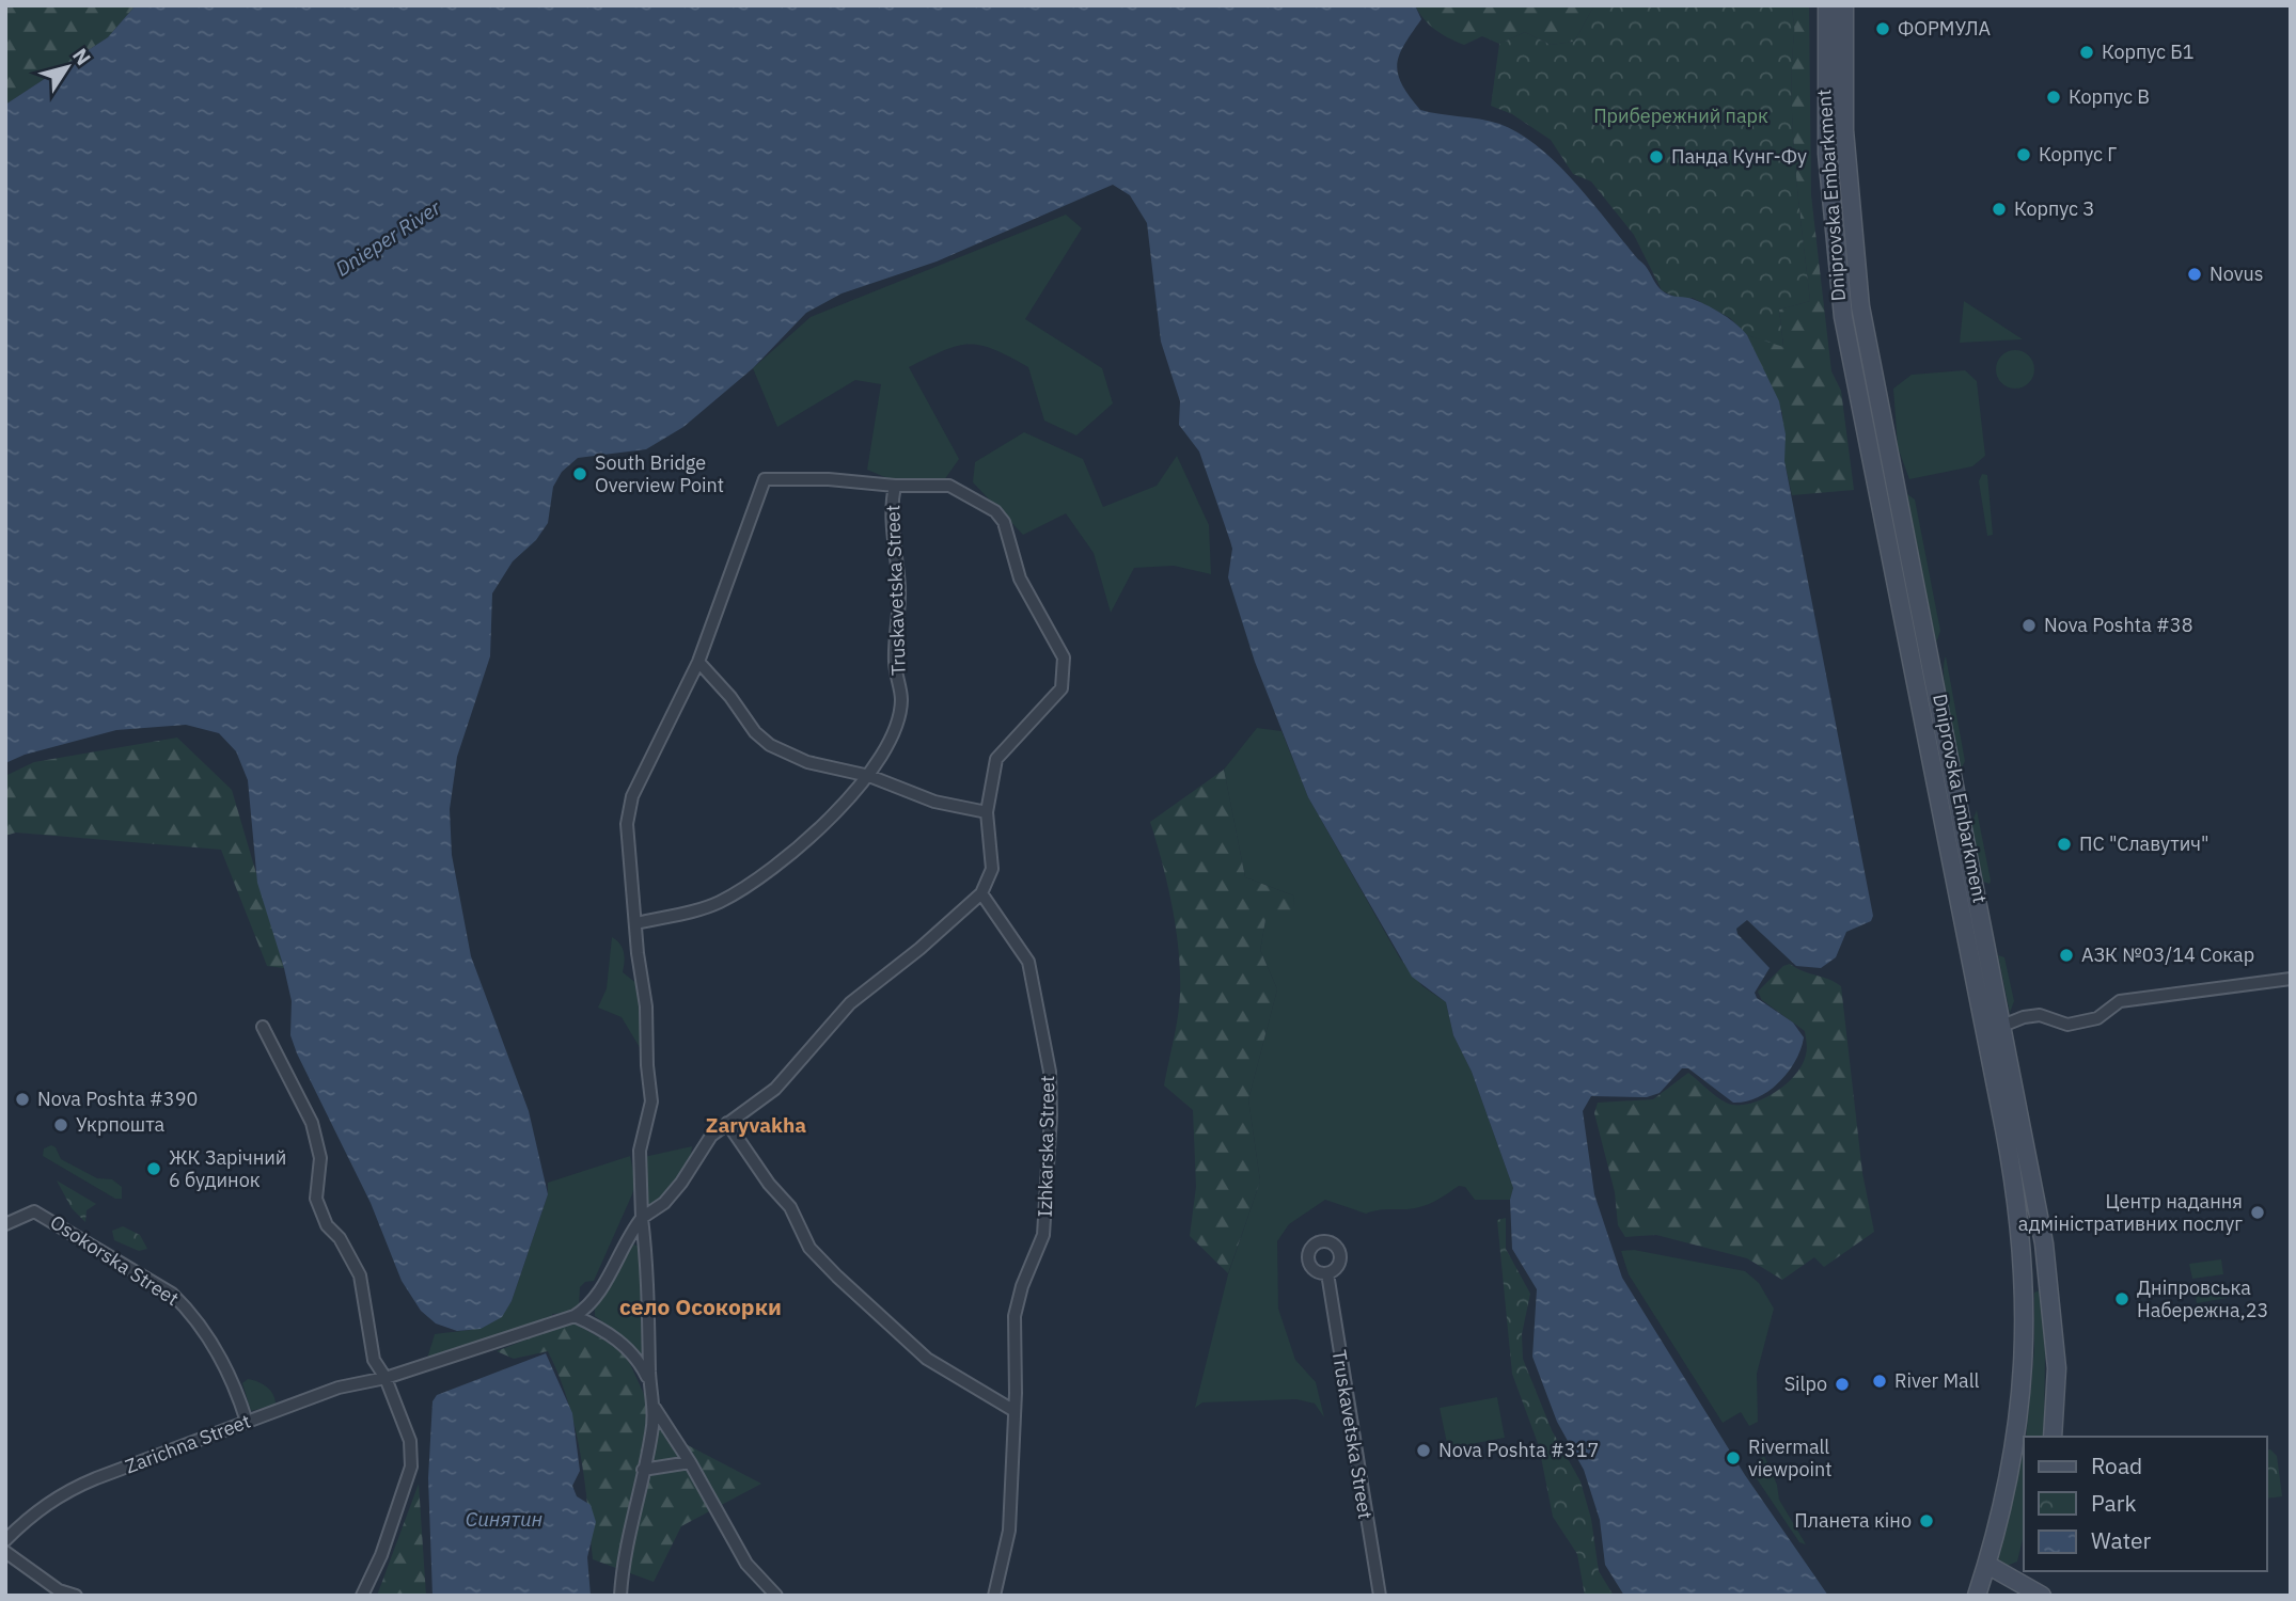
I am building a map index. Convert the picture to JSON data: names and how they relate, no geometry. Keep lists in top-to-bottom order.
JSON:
{
  "streets": {
    "main road": ["Dniprovska Embarkment"],
    "street": [
      "Truskavetska Street",
      "Izhkarska Street",
      "Osokorska Street",
      "Zarichna Street"
    ]
  },
  "crossings": [
    ["Osokorska Street", "Zarichna Street"]
  ],
  "districts": ["Zaryvakha", "село Осокорки"],
  "water": ["Dnieper River", "Синятин"],
  "parks": ["Прибережний парк"],
  "places": [
    "ФОРМУЛА",
    "Корпус Б1",
    "Корпус В",
    "Корпус Г",
    "Панда Кунг-Фу",
    "Корпус З",
    "Novus",
    "South Bridge Overview Point",
    "Nova Poshta #38",
    "ПС \"Славутич\"",
    "АЗК №03/14 Сокар",
    "Nova Poshta #390",
    "Укрпошта",
    "ЖК Зарічний 6 будинок",
    "Центр надання адміністративних послуг",
    "Дніпровська Набережна,23",
    "River Mall",
    "Silpo",
    "Nova Poshta #317",
    "Rivermall viewpoint",
    "Планета кіно"
  ],
  "legend": ["Road", "Park", "Water"],
  "north": "top right"
}
